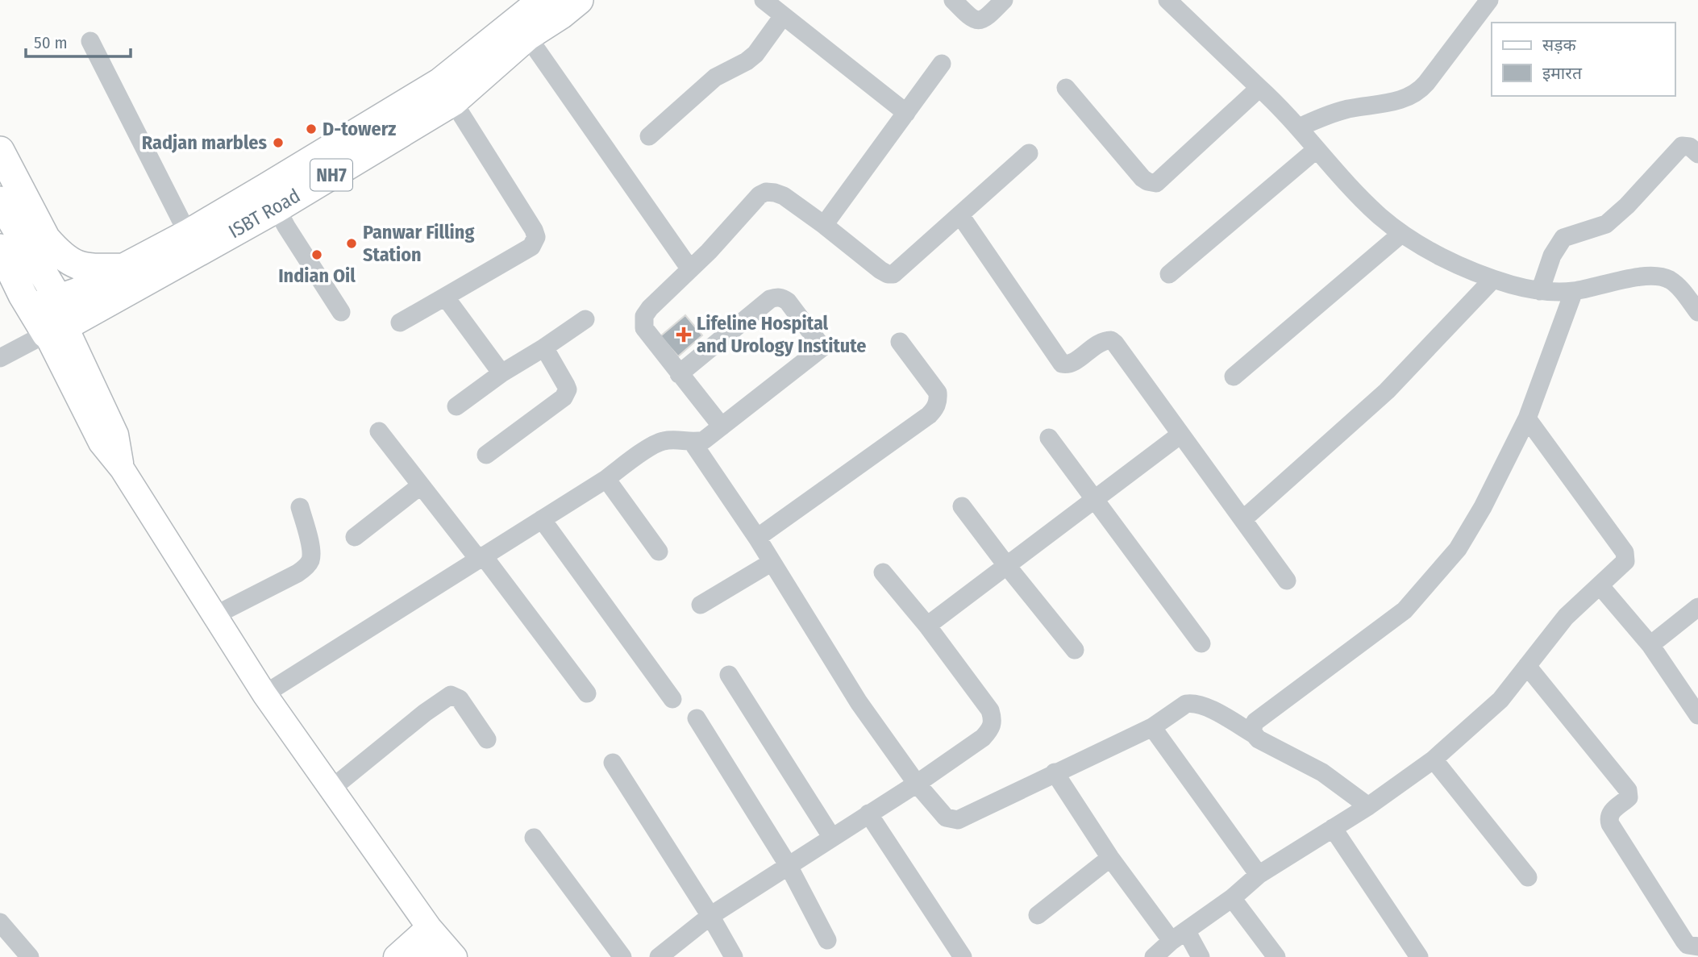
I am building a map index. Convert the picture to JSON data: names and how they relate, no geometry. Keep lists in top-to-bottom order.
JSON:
{
  "streets": {
    "highway": ["NH7", "ISBT Road"]
  },
  "crossings": [
    ["NH7", "ISBT Road"]
  ],
  "places": {
    "other": [
      "D-towerz",
      "Radjan marbles",
      "Panwar Filling Station",
      "Indian Oil"
    ],
    "health": ["Lifeline Hospital and Urology Institute"]
  },
  "legend": ["सड़क", "इमारत"],
  "scale_bar": "50 m"
}
